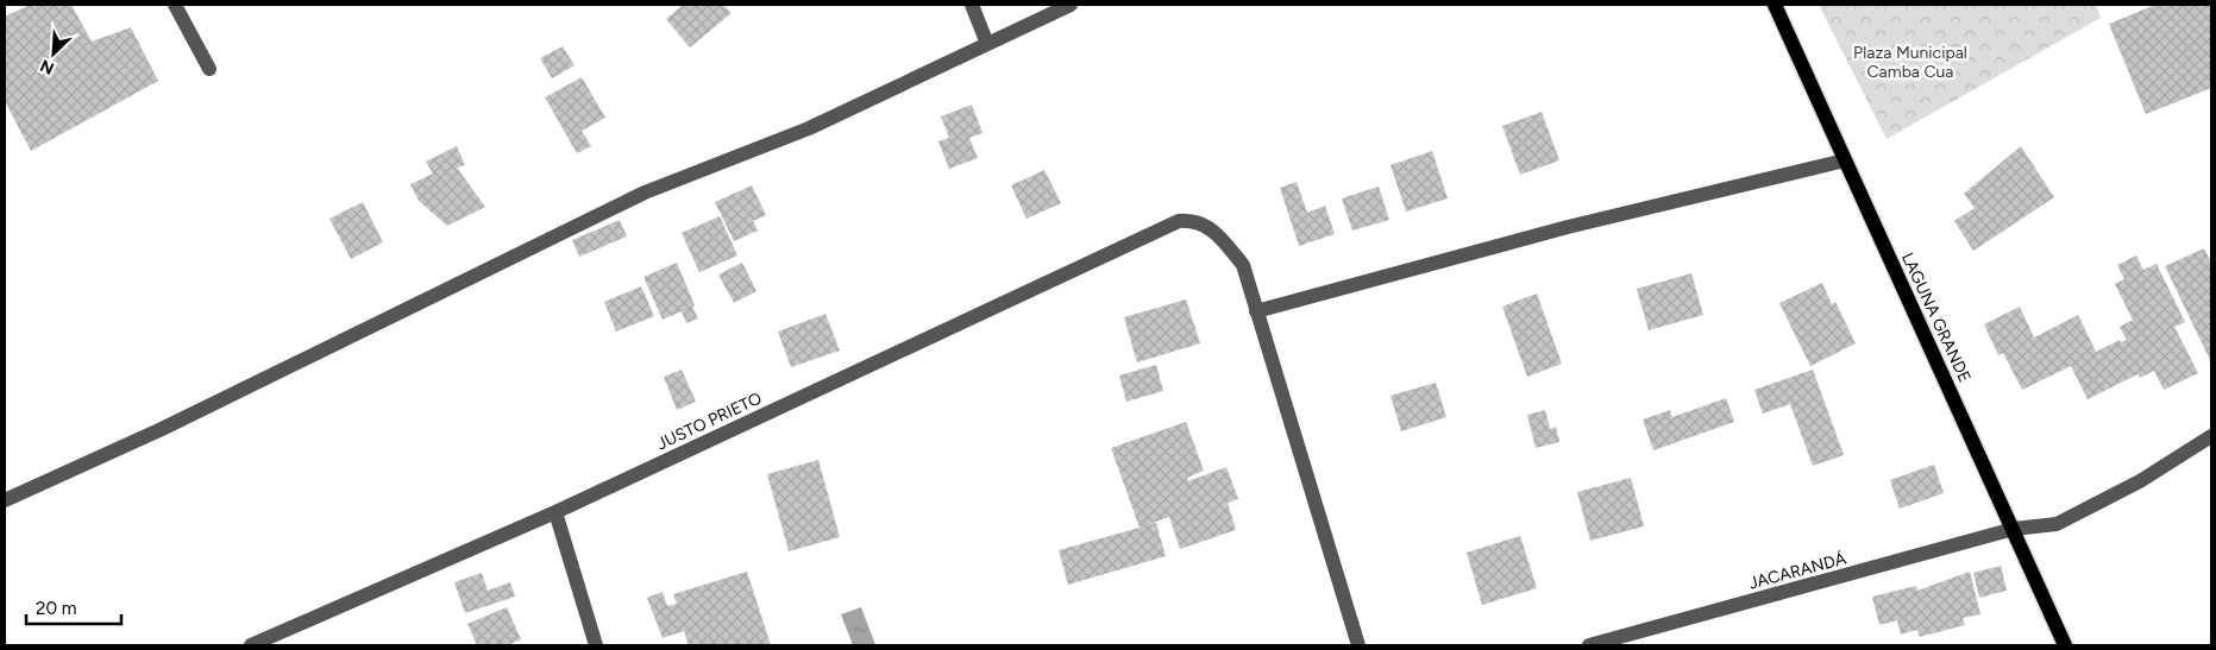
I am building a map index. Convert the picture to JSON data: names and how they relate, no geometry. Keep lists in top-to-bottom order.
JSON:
{
  "streets": {
    "main road": ["LAGUNA GRANDE"],
    "street": ["JUSTO PRIETO", "JACARANDÁ"]
  },
  "crossings": [
    ["LAGUNA GRANDE", "JACARANDÁ"]
  ],
  "parks": ["Plaza Municipal Camba Cua"],
  "scale_bar": "20 m",
  "north": "bottom left"
}
